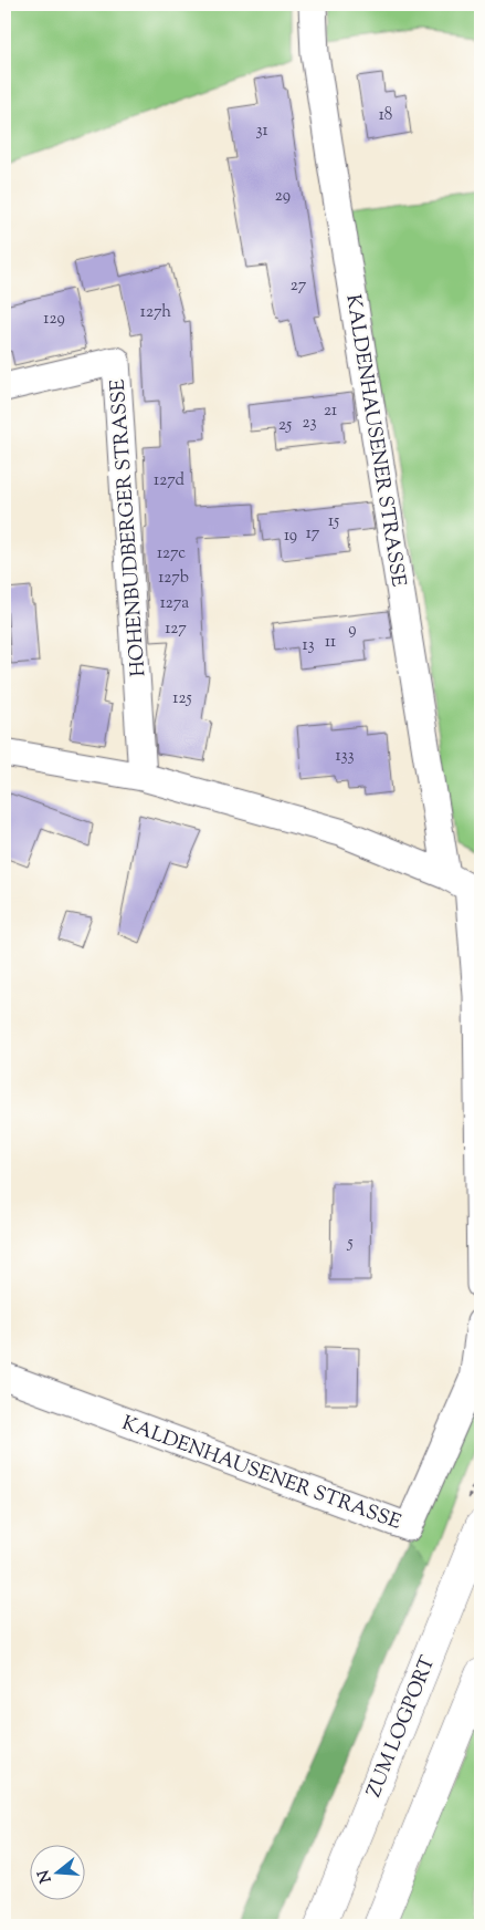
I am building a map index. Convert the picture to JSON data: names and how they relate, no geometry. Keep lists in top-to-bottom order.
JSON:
{
  "streets": {
    "main road": ["ZUM LOGPORT"],
    "street": ["KALDENHAUSENER STRASSE", "HOHENBUDBERGER STRASSE"]
  },
  "house_numbers": [
    "18",
    "31",
    "29",
    "27",
    "127h",
    "129",
    "21",
    "23",
    "25",
    "127d",
    "15",
    "17",
    "19",
    "127c",
    "127b",
    "127a",
    "127",
    "9",
    "11",
    "13",
    "125",
    "133",
    "5"
  ],
  "north": "left"
}
